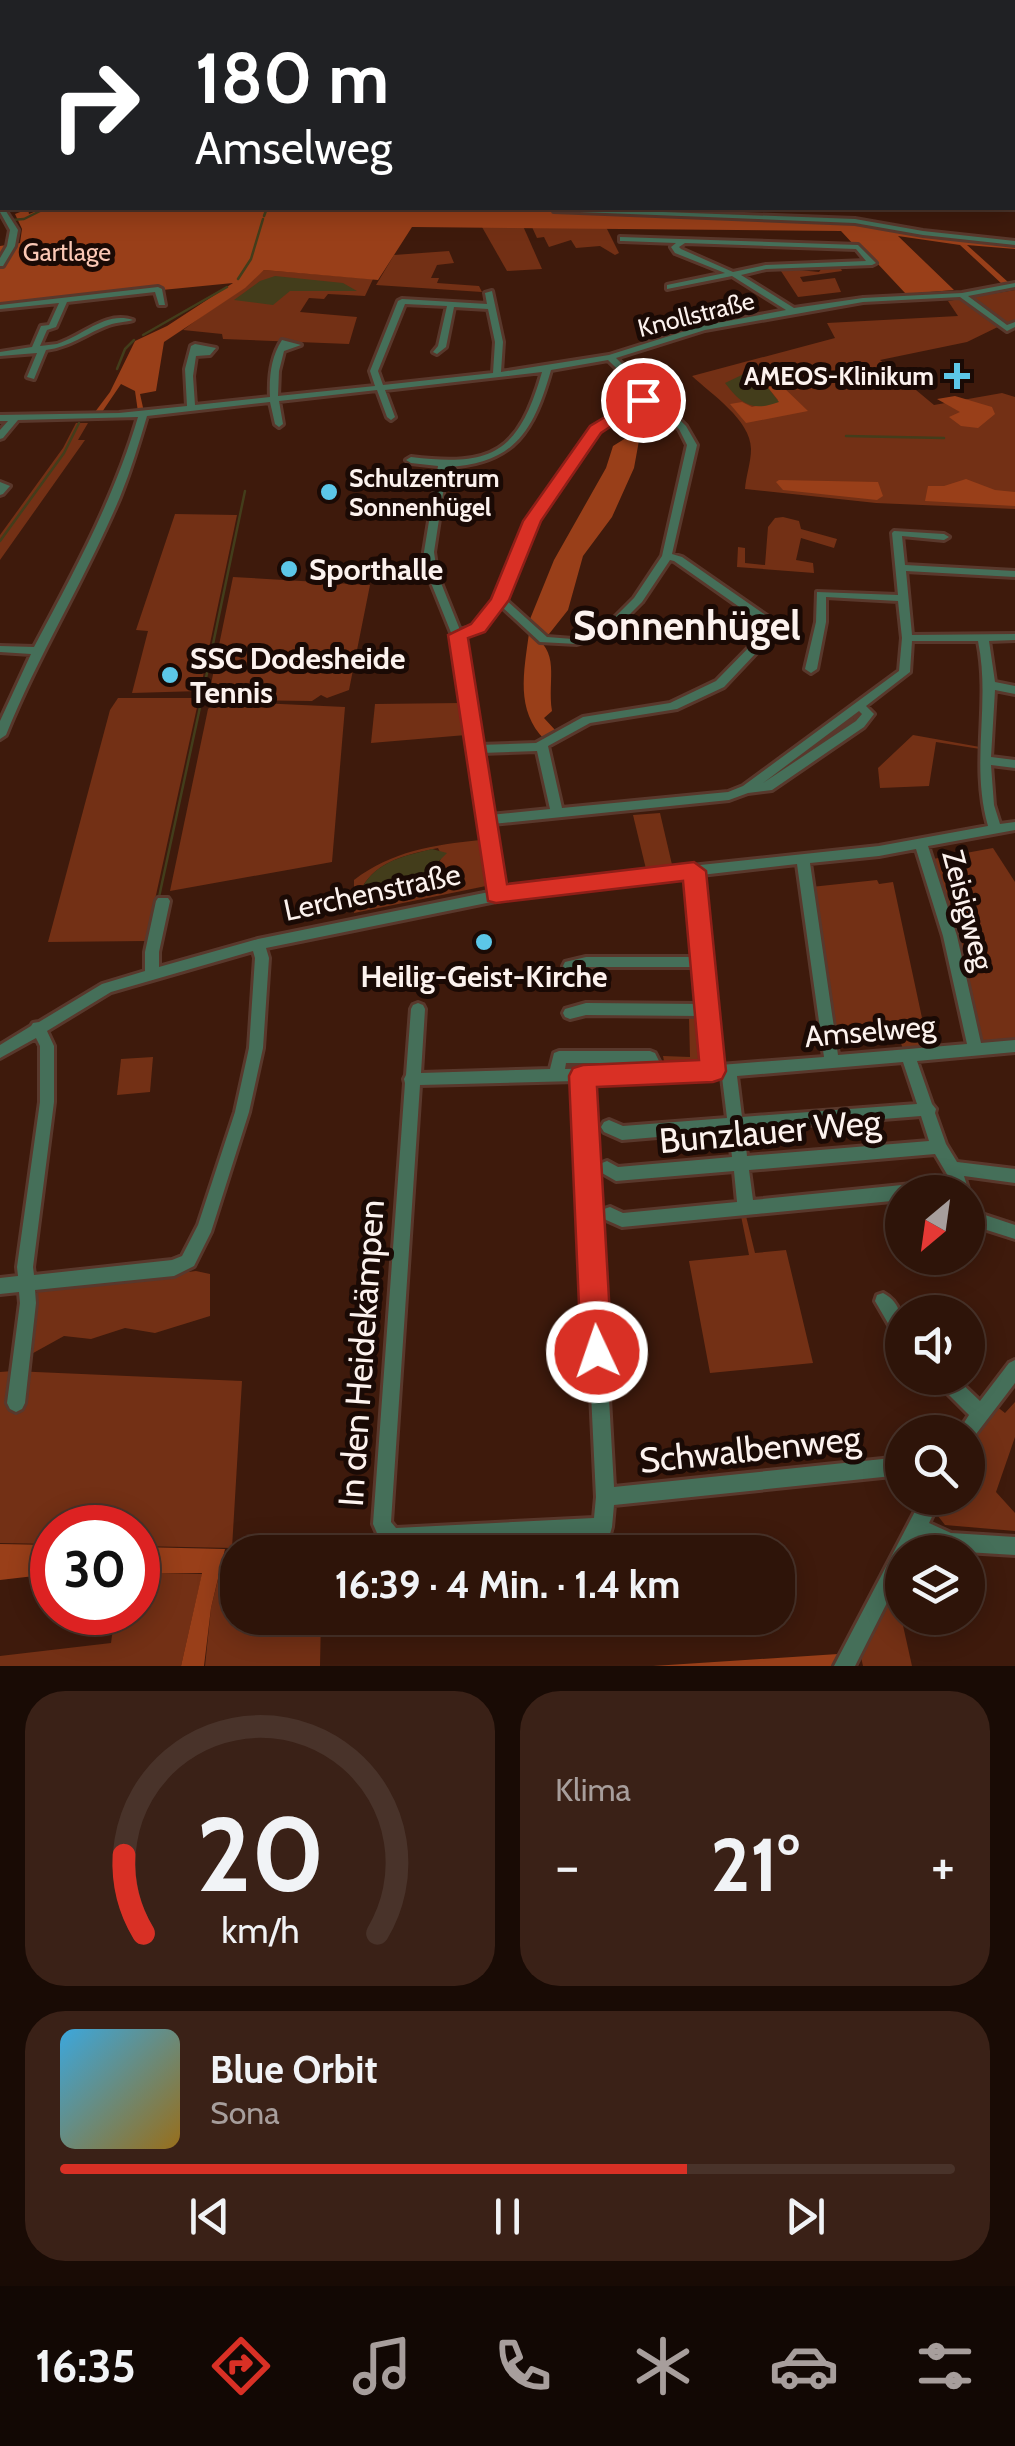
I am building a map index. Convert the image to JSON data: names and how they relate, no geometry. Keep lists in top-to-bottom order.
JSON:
{
  "streets": {
    "street": [
      "Knollstraße",
      "Lerchenstraße",
      "Zeisigweg",
      "Amselweg",
      "Bunzlauer Weg",
      "In den Heidekämpen",
      "Schwalbenweg"
    ]
  },
  "crossings": [
    ["Lerchenstraße", "Zeisigweg"],
    ["Zeisigweg", "Amselweg"],
    ["Amselweg", "In den Heidekämpen"],
    ["In den Heidekämpen", "Schwalbenweg"]
  ],
  "districts": ["Sonnenhügel"],
  "parks": ["Gartlage"],
  "places": {
    "health": ["AMEOS-Klinikum"],
    "other": [
      "Schulzentrum Sonnenhügel",
      "Sporthalle",
      "SSC Dodesheide Tennis",
      "Heilig-Geist-Kirche"
    ]
  },
  "north": "bottom left",
  "page": {
    "turn": ["180 m", "Amselweg"],
    "limit": "30",
    "trip": "16:39 · 4 Min. · 1.4 km",
    "tile": "Klima",
    "heat": ["−", "21°", "+"],
    "song": ["Blue Orbit", "Sona"],
    "tabs": "16:35",
    "gauge": ["20", "km/h"]
  }
}
